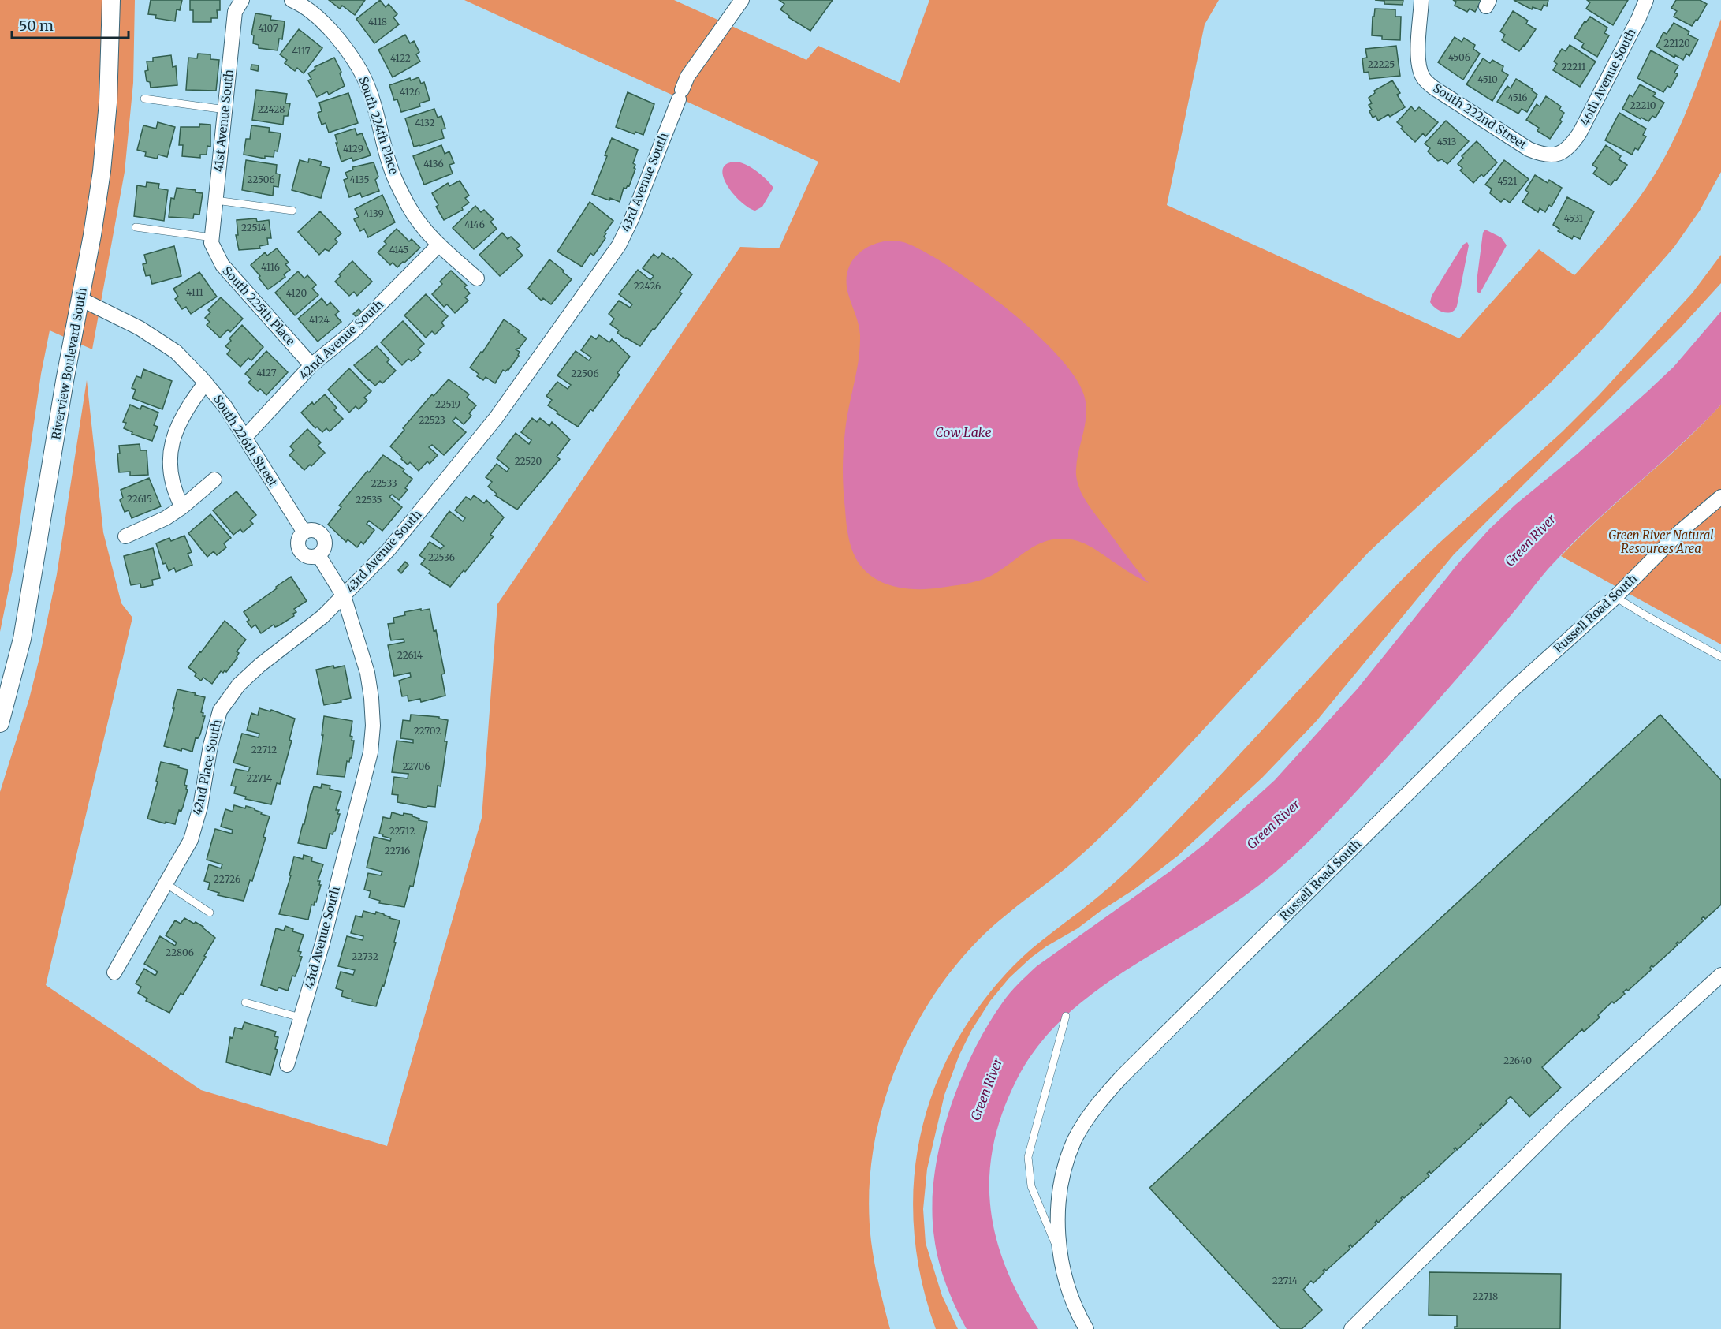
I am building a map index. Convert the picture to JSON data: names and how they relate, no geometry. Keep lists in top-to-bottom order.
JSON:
{
  "streets": {
    "street": [
      "46th Avenue South",
      "South 222nd Street",
      "41st Avenue South",
      "South 224th Place",
      "43rd Avenue South",
      "South 225th Place",
      "42nd Avenue South",
      "Riverview Boulevard South",
      "South 226th Street",
      "Russell Road South",
      "42nd Place South"
    ]
  },
  "crossings": [
    ["46th Avenue South", "South 222nd Street"],
    ["41st Avenue South", "South 225th Place"],
    ["South 224th Place", "42nd Avenue South"],
    ["43rd Avenue South", "South 226th Street"],
    ["43rd Avenue South", "42nd Place South"],
    ["South 225th Place", "42nd Avenue South"],
    ["42nd Avenue South", "South 226th Street"],
    ["Riverview Boulevard South", "South 226th Street"],
    ["South 226th Street", "42nd Place South"]
  ],
  "water": ["Cow Lake", "Green River"],
  "parks": ["Green River Natural Resources Area"],
  "house_numbers": [
    "4118",
    "4107",
    "22120",
    "4117",
    "4506",
    "4122",
    "22225",
    "22211",
    "4510",
    "4126",
    "4516",
    "22210",
    "22428",
    "4132",
    "4513",
    "4129",
    "4136",
    "22506",
    "4135",
    "4521",
    "4139",
    "4531",
    "4146",
    "22514",
    "4145",
    "4116",
    "22426",
    "4111",
    "4120",
    "4124",
    "4127",
    "22506",
    "22519",
    "22523",
    "22520",
    "22533",
    "22615",
    "22535",
    "22536",
    "22614",
    "22702",
    "22712",
    "22706",
    "22714",
    "22712",
    "22716",
    "22726",
    "22806",
    "22732",
    "22640",
    "22714",
    "22718"
  ],
  "scale_bar": "50 m"
}
